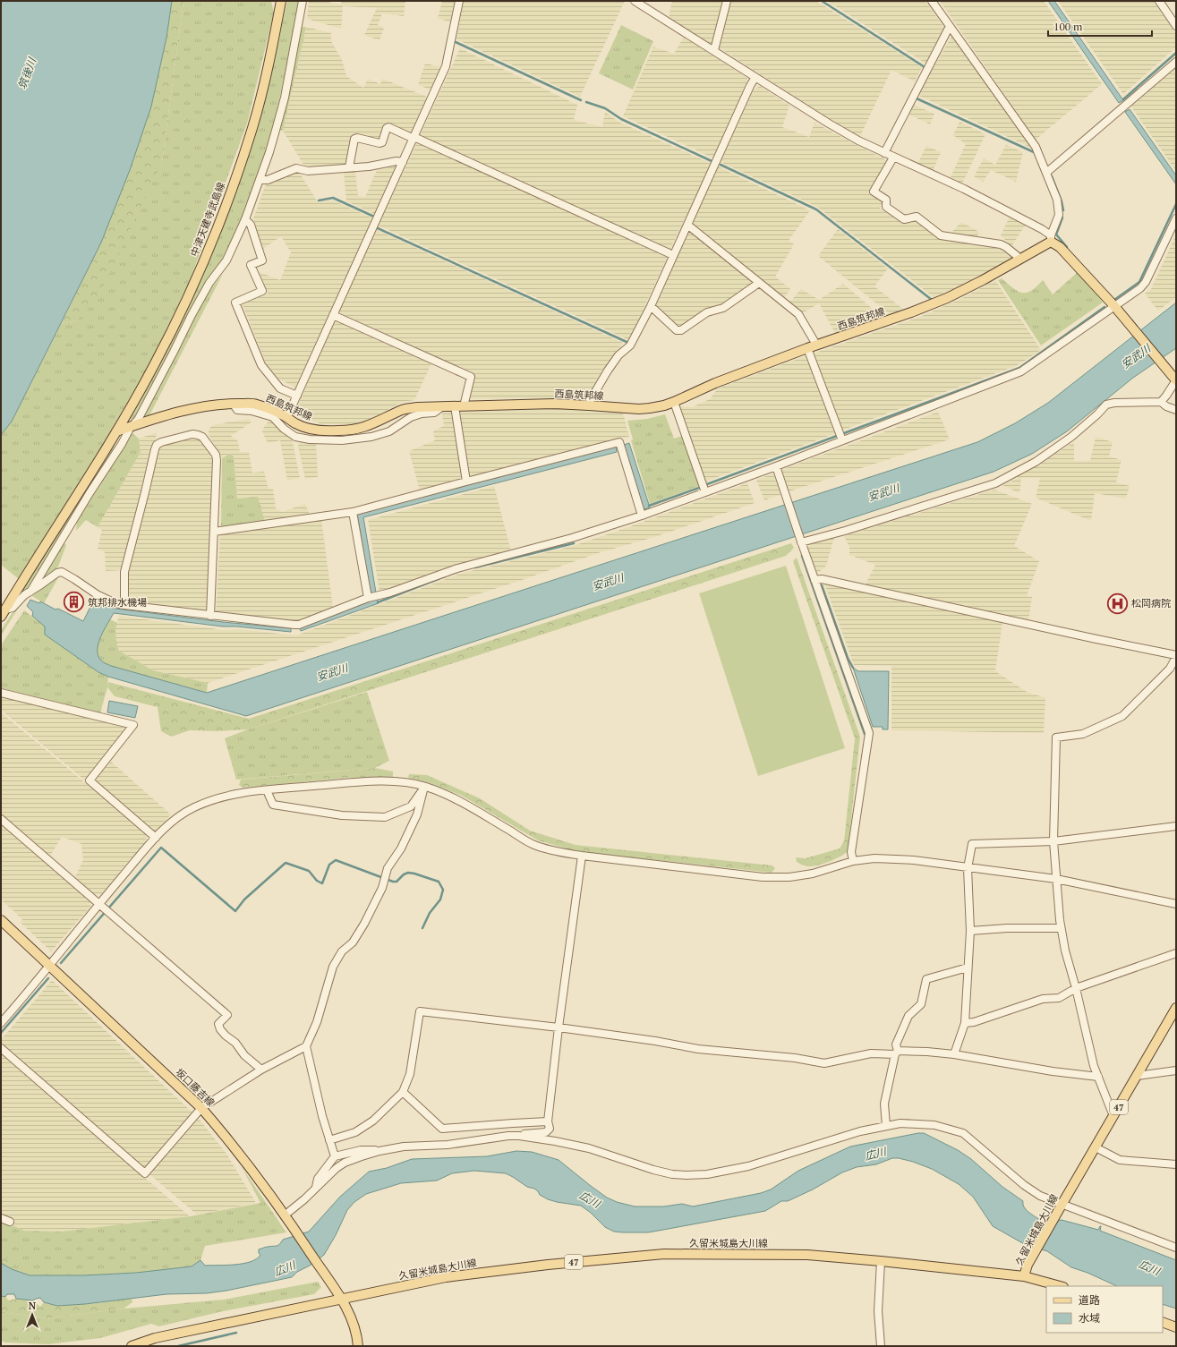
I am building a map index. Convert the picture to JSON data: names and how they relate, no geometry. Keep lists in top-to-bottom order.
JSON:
{
  "streets": {
    "main road": [
      "中津天建寺武島線",
      "西島筑邦線",
      "坂口藤吉線",
      "47",
      "久留米城島大川線"
    ]
  },
  "crossings": [
    ["中津天建寺武島線", "西島筑邦線"],
    ["坂口藤吉線", "久留米城島大川線"]
  ],
  "water": ["筑後川", "安武川", "広川"],
  "places": {
    "building": ["筑邦排水機場"],
    "hospital": ["松岡病院"]
  },
  "legend": ["道路", "水域"],
  "scale_bar": "100 m",
  "north": "top"
}
